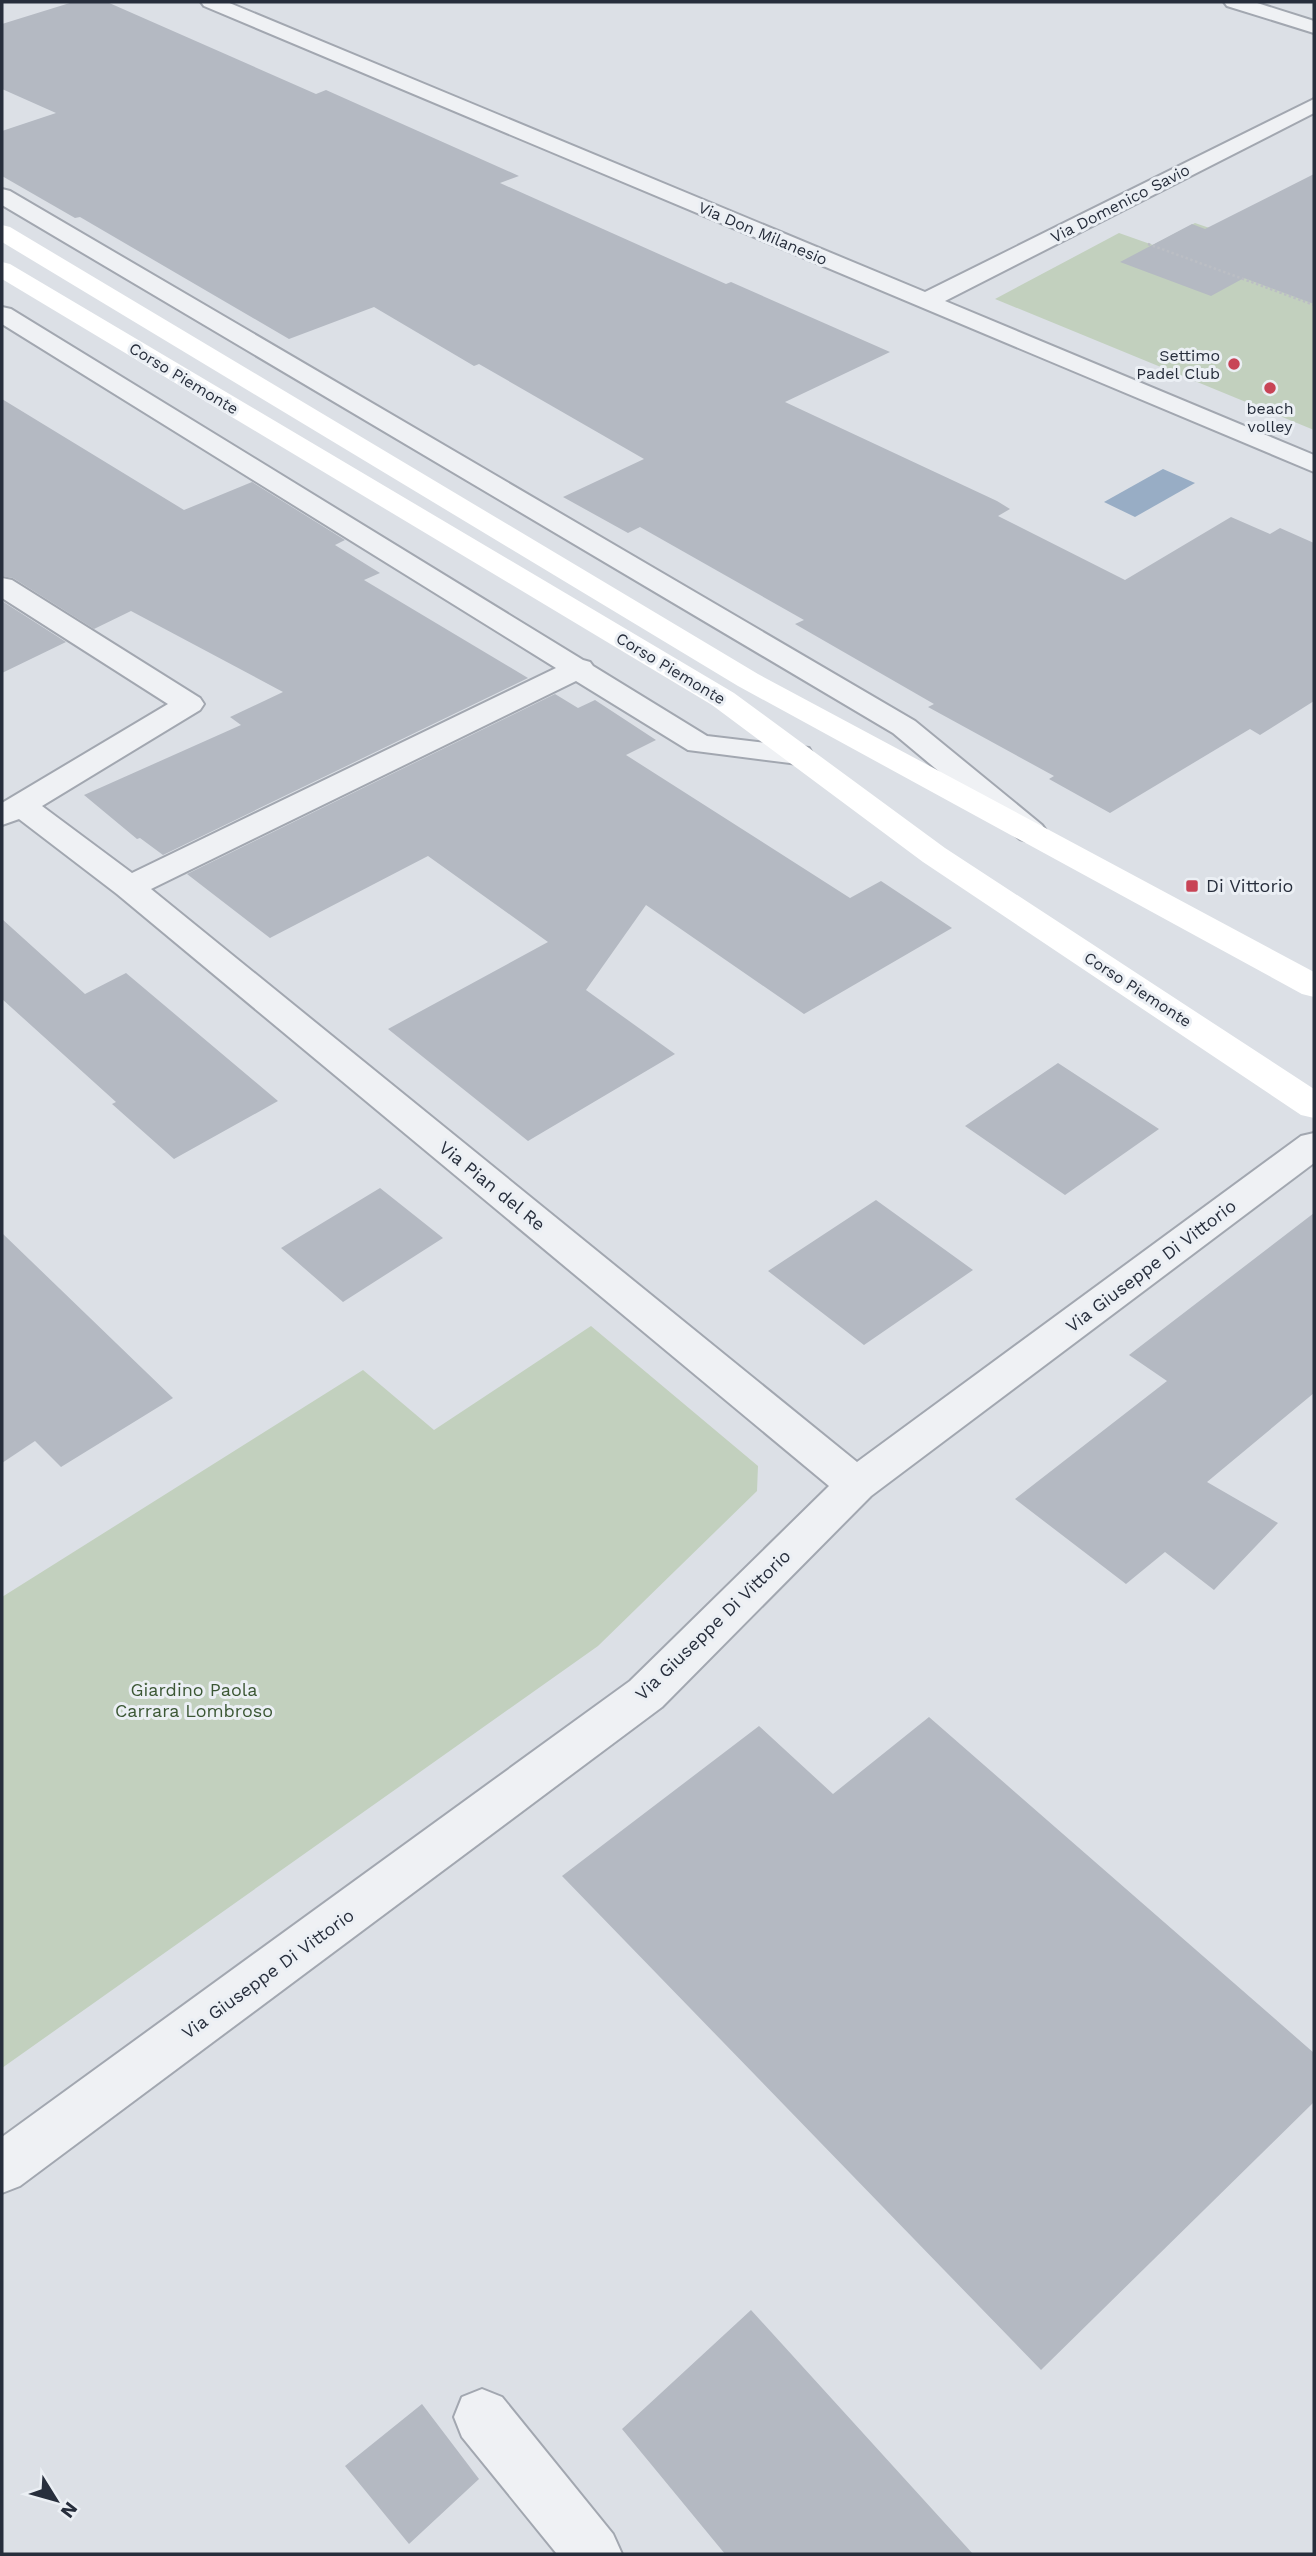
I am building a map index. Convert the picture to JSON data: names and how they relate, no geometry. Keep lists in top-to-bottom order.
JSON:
{
  "streets": {
    "main road": ["Corso Piemonte"],
    "street": [
      "Via Domenico Savio",
      "Via Don Milanesio",
      "Via Pian del Re",
      "Via Giuseppe Di Vittorio"
    ]
  },
  "crossings": [
    ["Via Domenico Savio", "Via Don Milanesio"],
    ["Via Pian del Re", "Via Giuseppe Di Vittorio"]
  ],
  "parks": ["Giardino Paola Carrara Lombroso"],
  "places": {
    "other": ["Settimo Padel Club", "beach volley"],
    "transit": ["Di Vittorio"]
  },
  "north": "bottom right"
}
